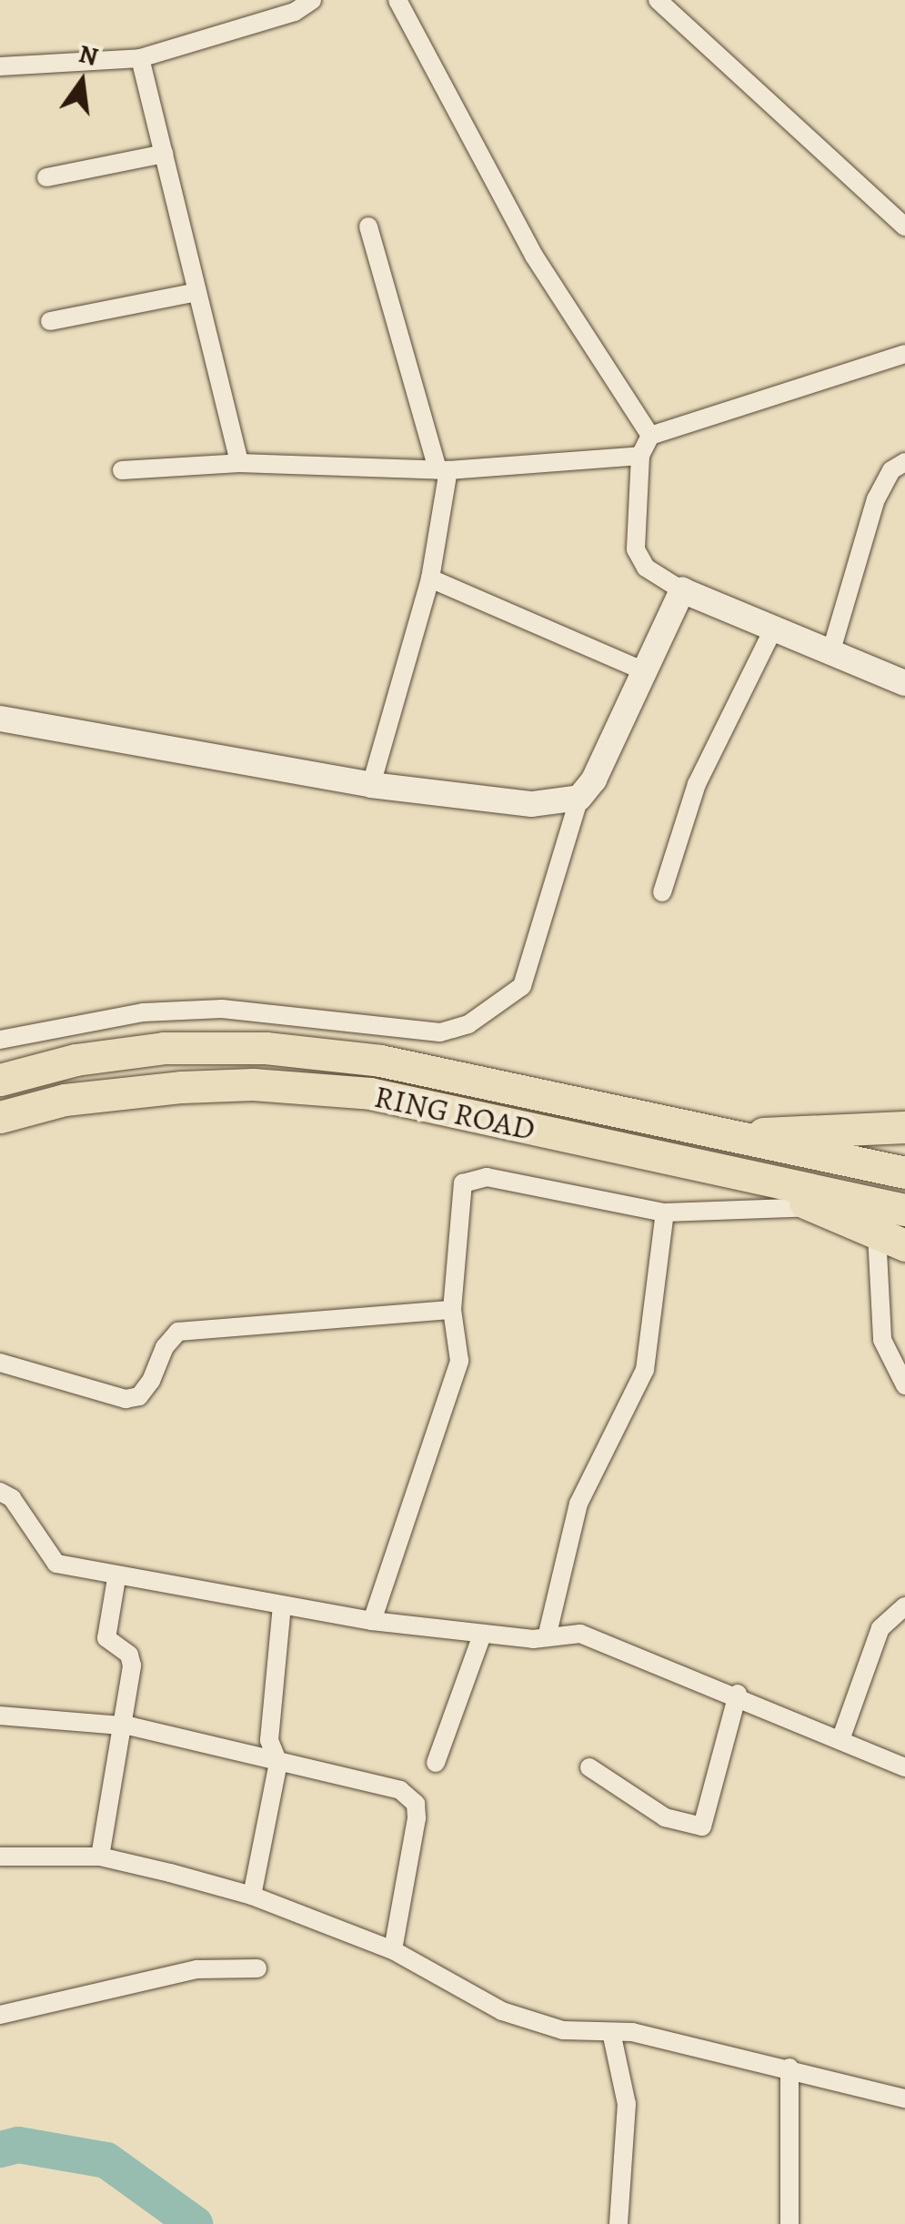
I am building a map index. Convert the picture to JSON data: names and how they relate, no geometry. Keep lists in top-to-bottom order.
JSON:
{
  "streets": {
    "highway": ["RING ROAD"]
  },
  "north": "top"
}
